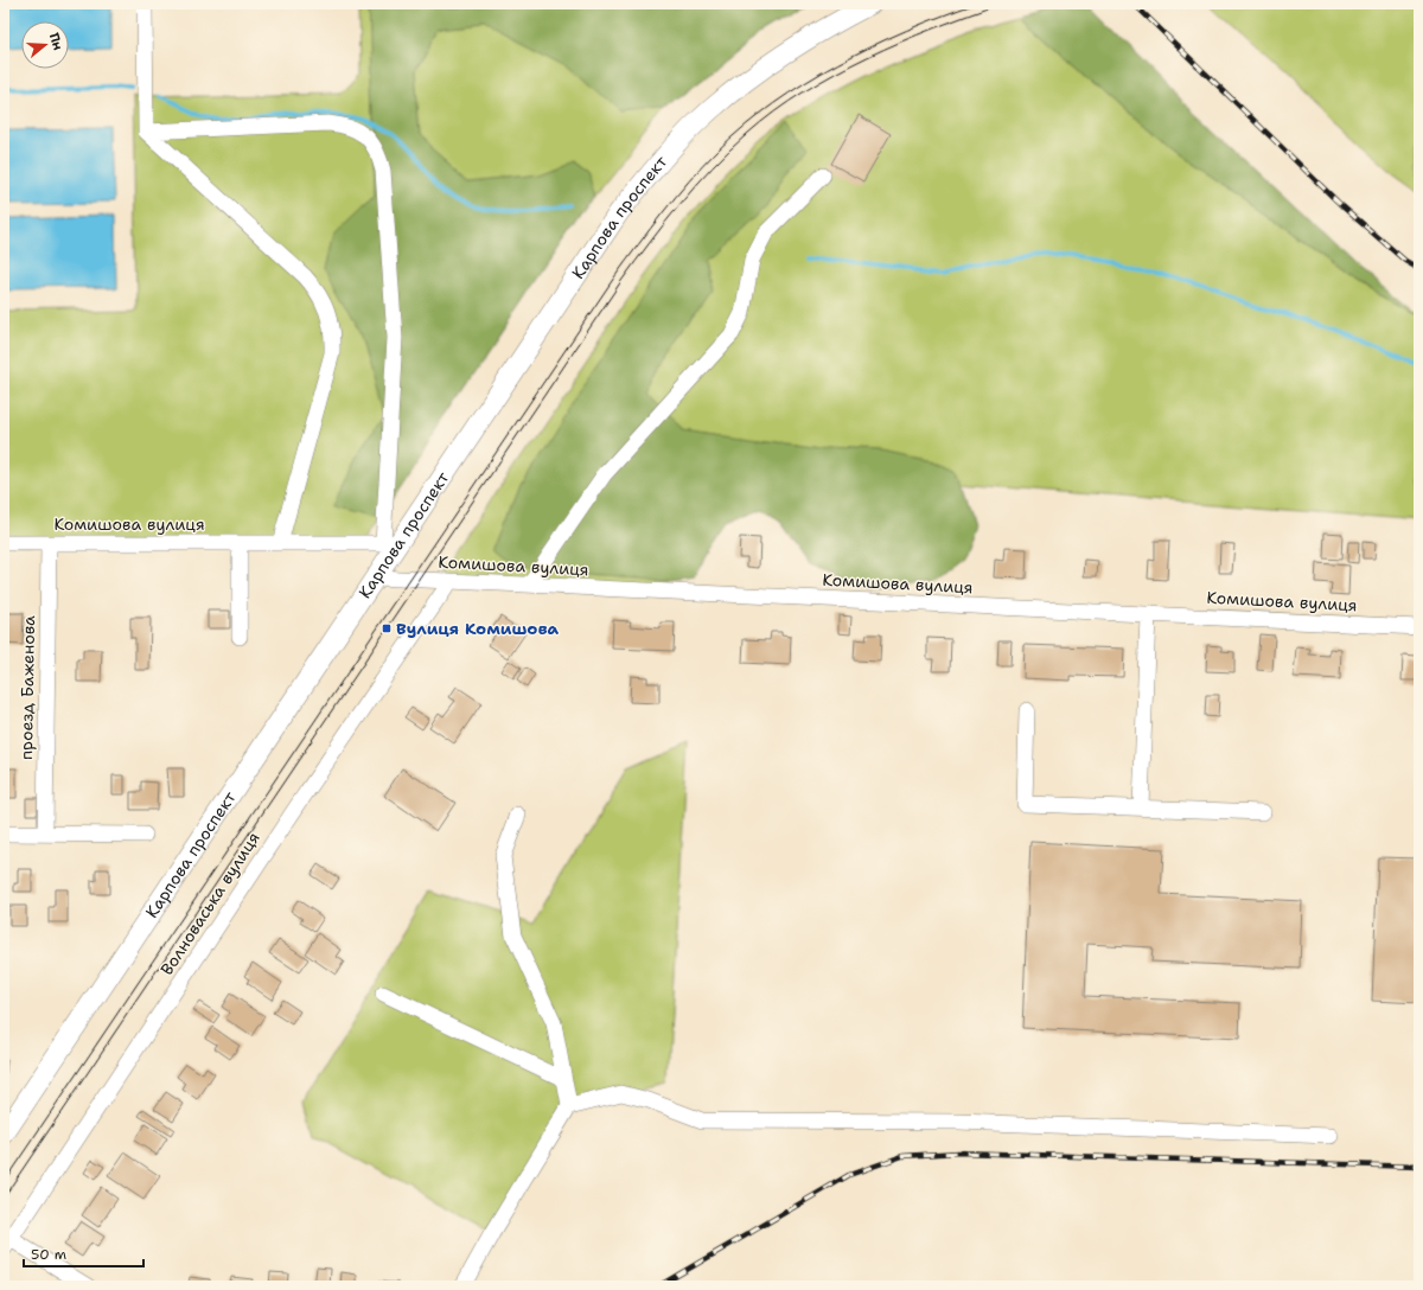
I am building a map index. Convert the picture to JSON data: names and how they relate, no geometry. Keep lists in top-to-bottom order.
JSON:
{
  "streets": {
    "main road": ["Карпова проспект"],
    "street": ["Комишова вулиця", "проезд Баженова", "Волноваська вулиця"]
  },
  "crossings": [
    ["Карпова проспект", "Комишова вулиця"],
    ["Комишова вулиця", "проезд Баженова"],
    ["Комишова вулиця", "Волноваська вулиця"]
  ],
  "places": {
    "transit": ["Вулиця Комишова"]
  },
  "scale_bar": "50 m",
  "north": "right"
}
